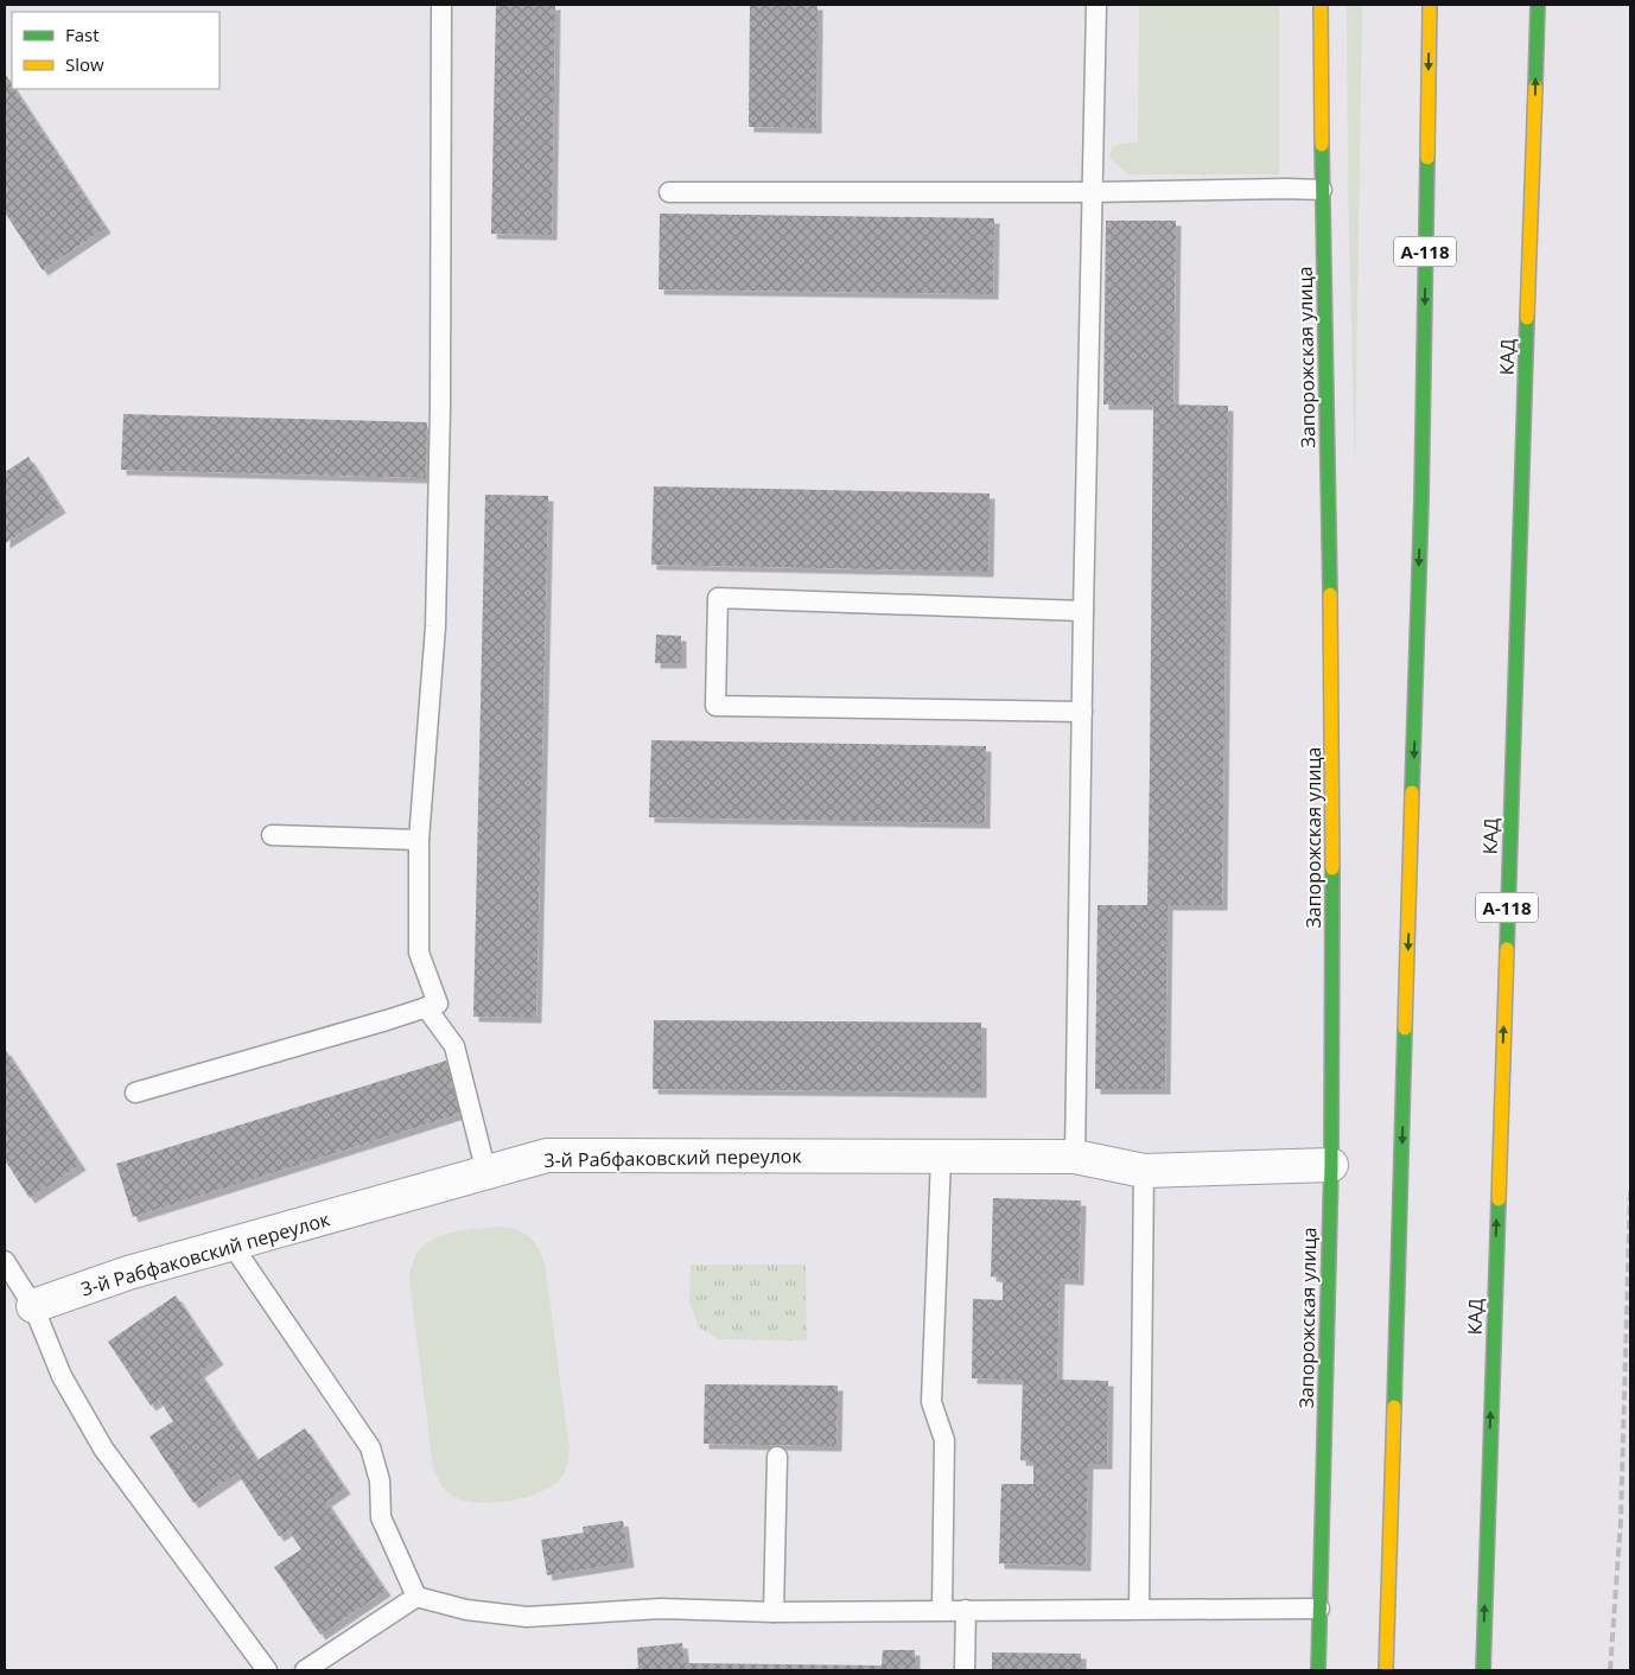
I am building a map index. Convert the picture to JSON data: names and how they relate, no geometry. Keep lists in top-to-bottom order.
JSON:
{
  "streets": {
    "main road": ["А-118", "Запорожская улица", "КАД"],
    "street": ["3-й Рабфаковский переулок"]
  },
  "crossings": [
    ["Запорожская улица", "3-й Рабфаковский переулок"]
  ],
  "legend": ["Fast", "Slow"]
}
